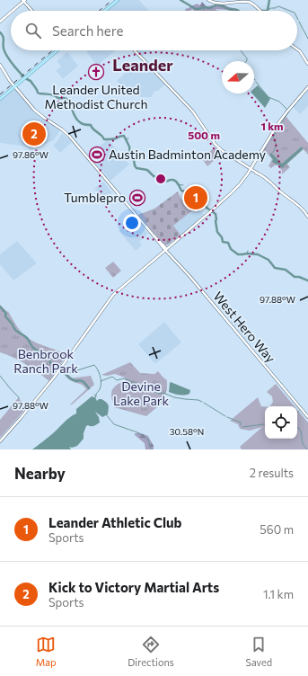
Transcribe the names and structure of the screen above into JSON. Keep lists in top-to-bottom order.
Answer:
{
  "streets": {
    "main road": ["West Hero Way"]
  },
  "districts": ["Leander"],
  "parks": ["Benbrook Ranch Park", "Devine Lake Park"],
  "places": {
    "church": ["Leander United Methodist Church"],
    "sports": ["Austin Badminton Academy", "Tumblepro"]
  },
  "north": "left",
  "page": {
    "search": "Search here",
    "pins": ["2", "1"],
    "heading": ["Nearby", "2 results"],
    "list": [
      {
        "mark": "1",
        "name": "Leander Athletic Club",
        "note": "Sports",
        "value": "560 m"
      },
      {
        "mark": "2",
        "name": "Kick to Victory Martial Arts",
        "note": "Sports",
        "value": "1.1 km"
      }
    ],
    "nav": ["Map", "Directions", "Saved"]
  },
  "coordinates": ["97.86°W", "97.88°W", "30.58°N"],
  "rings": ["1 km", "500 m"]
}
